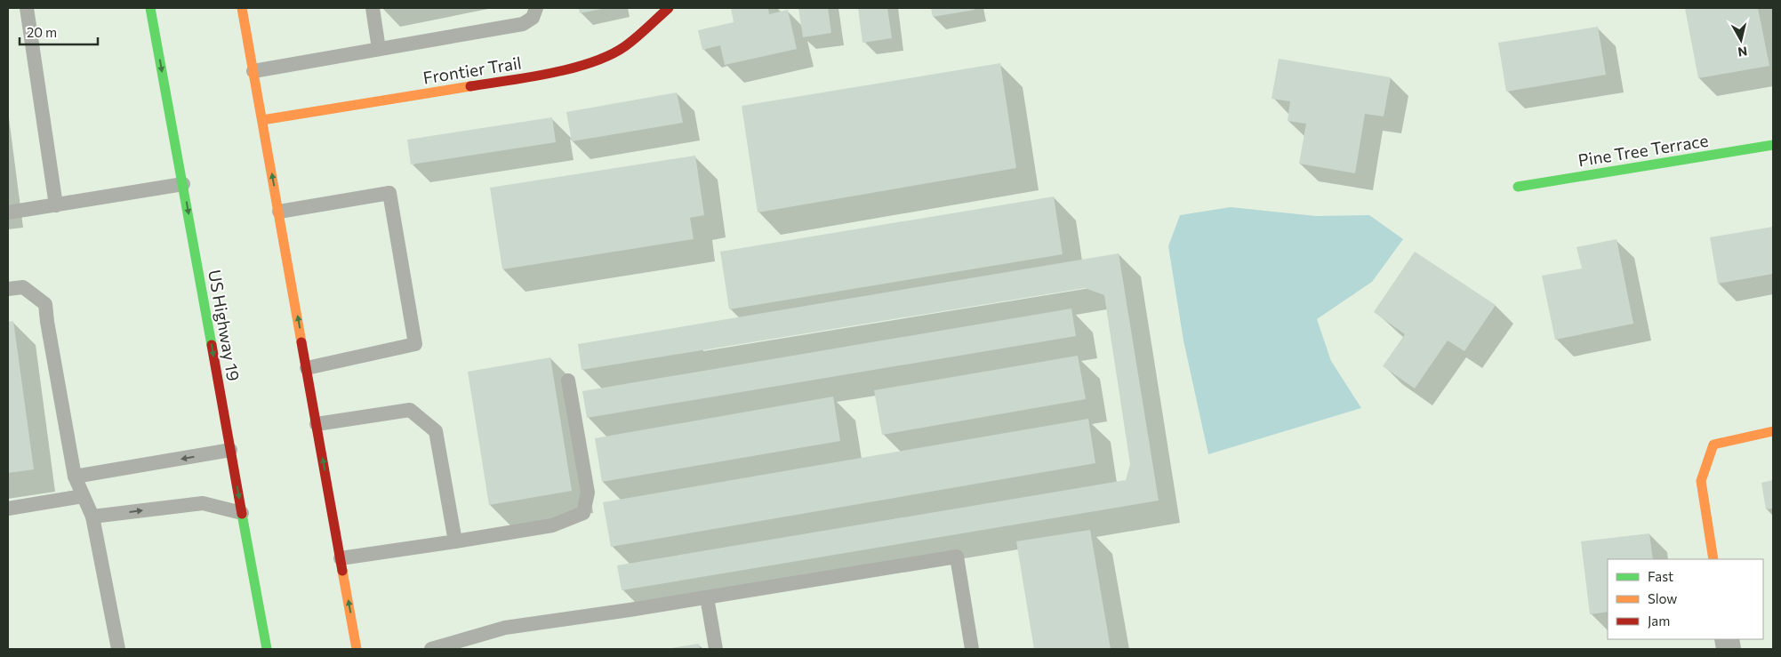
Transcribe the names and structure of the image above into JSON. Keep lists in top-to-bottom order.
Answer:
{
  "streets": {
    "main road": ["Frontier Trail", "Pine Tree Terrace", "US Highway 19"]
  },
  "legend": ["Fast", "Slow", "Jam"],
  "scale_bar": "20 m",
  "north": "bottom"
}
